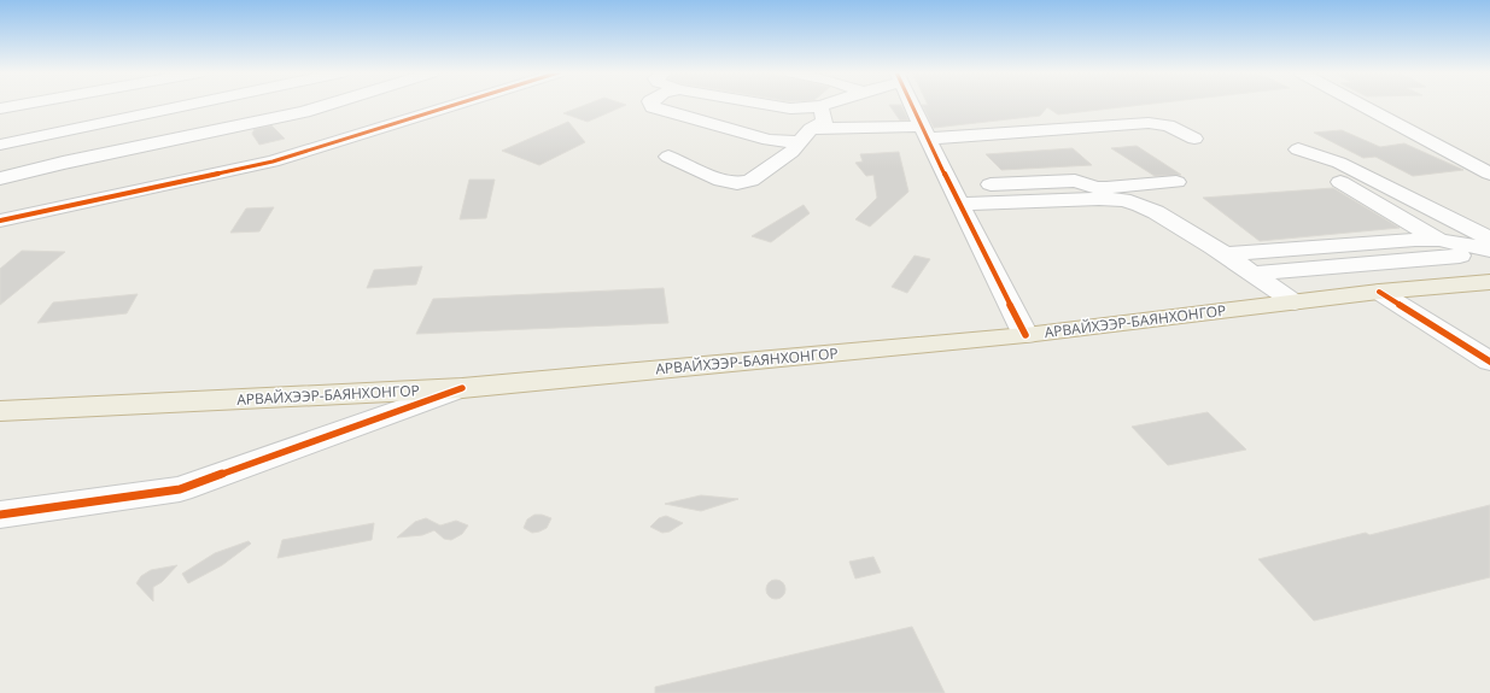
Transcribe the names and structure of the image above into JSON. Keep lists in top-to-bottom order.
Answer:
{
  "streets": {
    "highway": ["АРВАЙХЭЭР-БАЯНХОНГОР"]
  }
}
